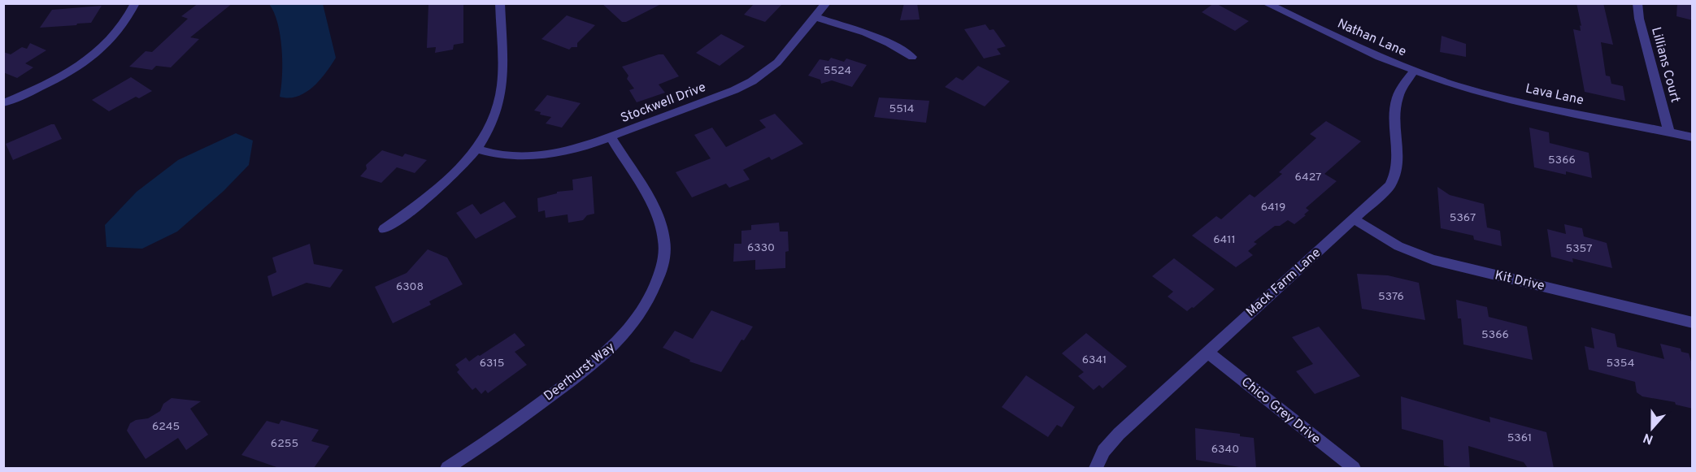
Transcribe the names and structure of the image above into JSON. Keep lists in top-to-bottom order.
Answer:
{
  "streets": {
    "street": [
      "Nathan Lane",
      "Lillians Court",
      "Lava Lane",
      "Stockwell Drive",
      "Kit Drive",
      "Mack Farm Lane",
      "Deerhurst Way",
      "Chico Grey Drive"
    ]
  },
  "crossings": [
    ["Nathan Lane", "Lava Lane"],
    ["Nathan Lane", "Mack Farm Lane"],
    ["Lillians Court", "Lava Lane"],
    ["Lava Lane", "Mack Farm Lane"],
    ["Stockwell Drive", "Deerhurst Way"],
    ["Kit Drive", "Mack Farm Lane"],
    ["Mack Farm Lane", "Chico Grey Drive"]
  ],
  "house_numbers": [
    "5524",
    "5514",
    "5366",
    "6427",
    "6419",
    "5367",
    "6411",
    "6330",
    "5357",
    "6308",
    "5376",
    "5366",
    "6341",
    "6315",
    "5354",
    "6245",
    "5361",
    "6255",
    "6340"
  ],
  "north": "bottom"
}
